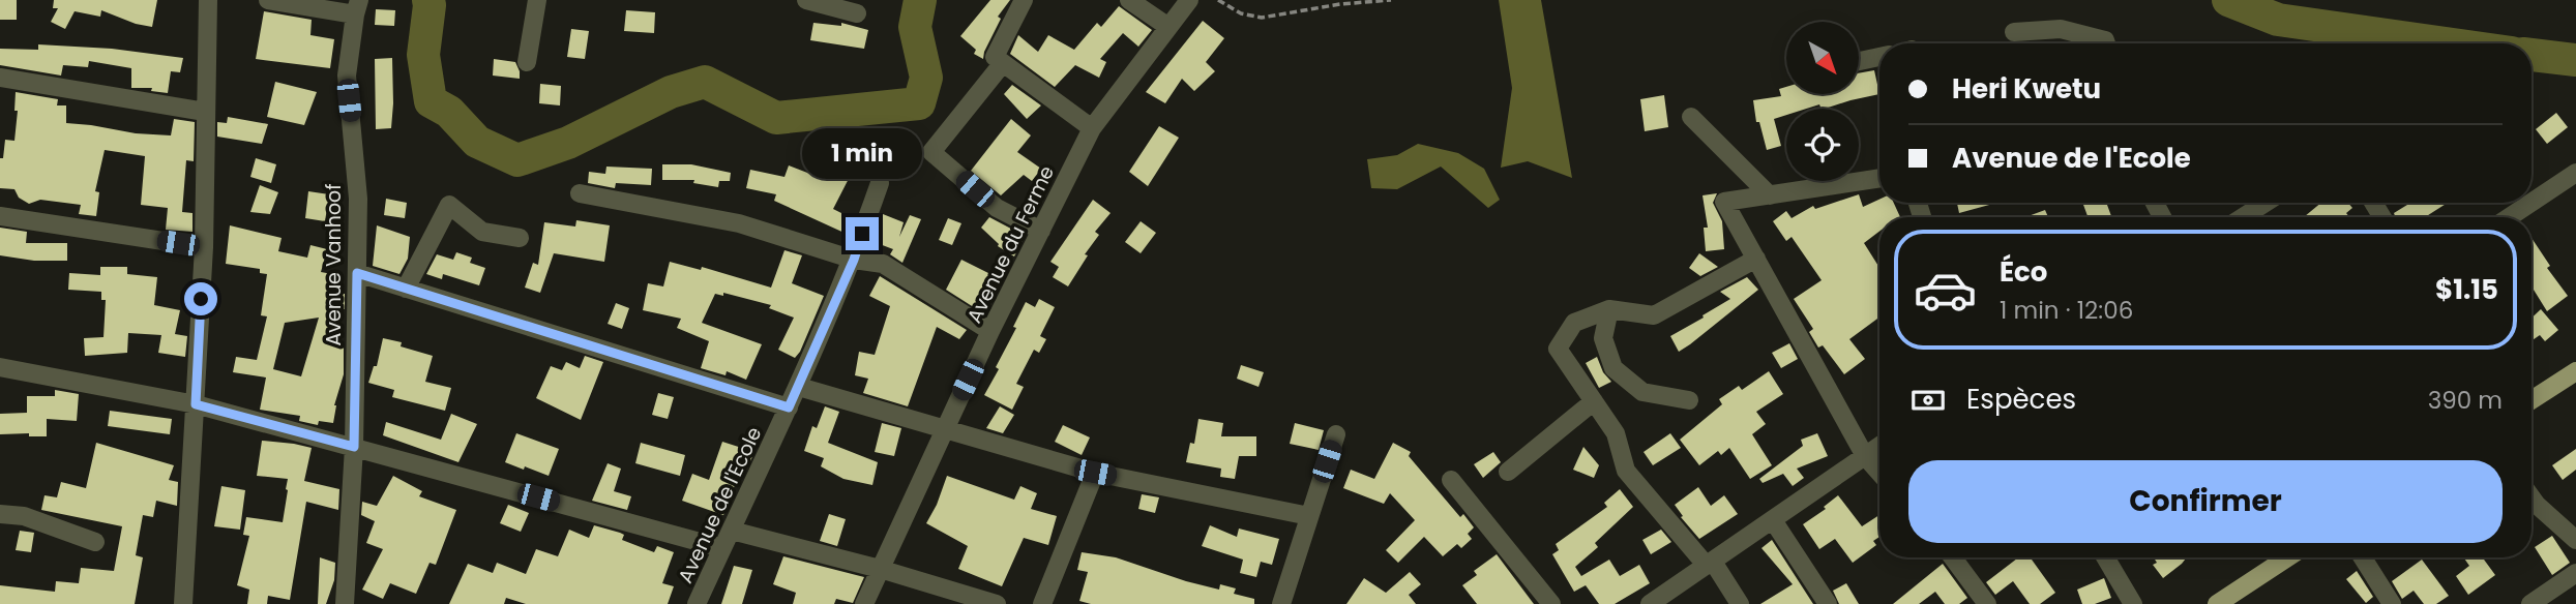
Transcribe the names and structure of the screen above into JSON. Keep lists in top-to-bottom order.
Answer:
{
  "streets": {
    "street": ["Avenue du Ferme", "Avenue Vanhoof", "Avenue de l'Ecole"]
  },
  "north": "bottom right",
  "page": {
    "banner": ["Heri Kwetu", "Avenue de l'Ecole"],
    "bubble": "1 min",
    "list": [
      {
        "name": "Éco",
        "note": "1 min · 12:06",
        "value": "$1.15"
      }
    ],
    "pay": ["Espèces", "390 m"],
    "buttons": "Confirmer"
  }
}
